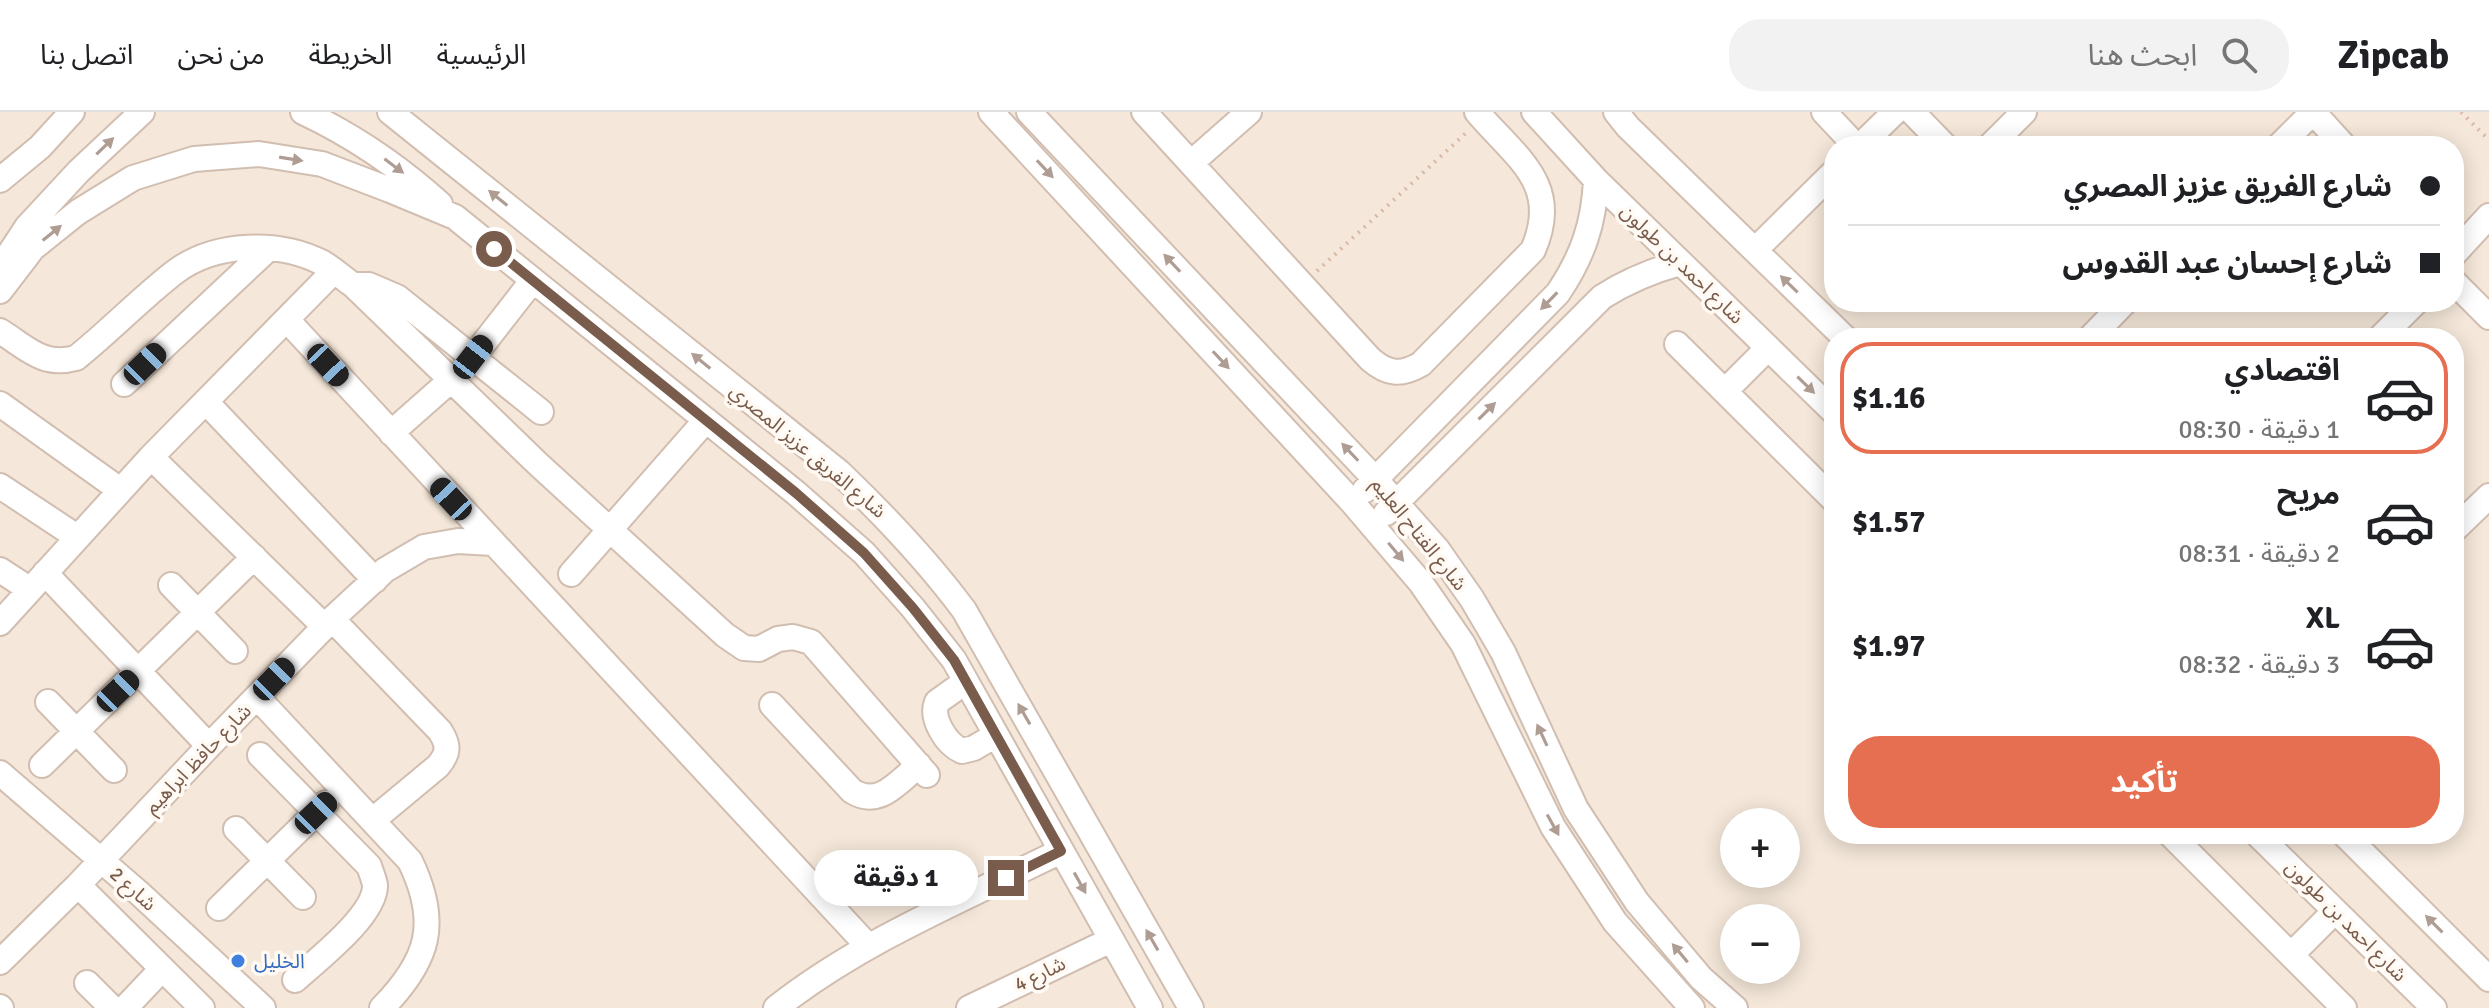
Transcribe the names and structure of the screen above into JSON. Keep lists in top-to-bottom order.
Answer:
{
  "streets": {
    "street": [
      "شارع احمد بن طولون",
      "شارع الفريق عزيز المصري",
      "شارع الفتاح العليم",
      "شارع حافظ ابراهيم",
      "شارع 2",
      "شارع 4"
    ]
  },
  "crossings": [
    ["شارع الفريق عزيز المصري", "شارع 4"],
    ["شارع حافظ ابراهيم", "شارع 2"]
  ],
  "places": ["الخليل"],
  "page": {
    "header": "Zipcab",
    "search": "ابحث هنا",
    "nav": [
      "الرئيسية",
      "الخريطة",
      "من نحن",
      "اتصل بنا"
    ],
    "banner": ["شارع الفريق عزيز المصري", "شارع إحسان عبد القدوس"],
    "list": [
      {
        "name": "اقتصادي",
        "note": "1 دقيقة · 08:30",
        "value": "$1.16"
      },
      {
        "name": "مريح",
        "note": "2 دقيقة · 08:31",
        "value": "$1.57"
      },
      {
        "name": "XL",
        "note": "3 دقيقة · 08:32",
        "value": "$1.97"
      }
    ],
    "buttons": "تأكيد",
    "map_buttons": ["+", "−"],
    "bubble": "1 دقيقة"
  }
}
